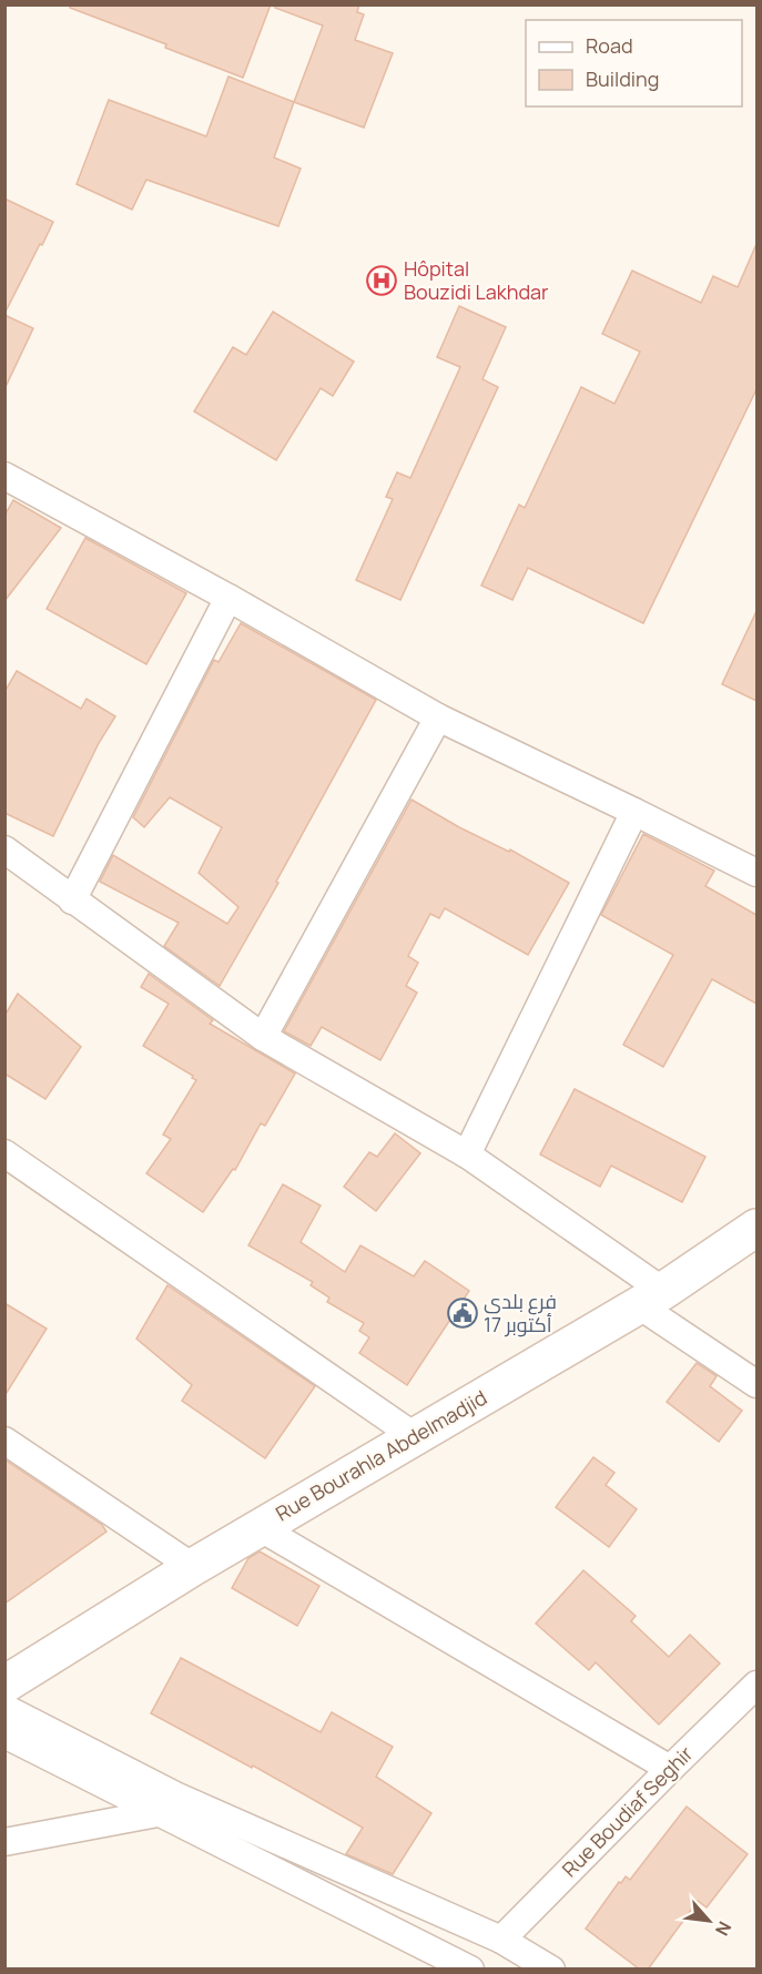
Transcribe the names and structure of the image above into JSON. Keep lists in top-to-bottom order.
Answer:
{
  "streets": {
    "street": ["Rue Bourahla Abdelmadjid", "Rue Boudiaf Seghir"]
  },
  "places": {
    "hospital": ["Hôpital Bouzidi Lakhdar"],
    "public building": ["فرع بلدي 17 أكتوبر"]
  },
  "legend": ["Road", "Building"],
  "north": "bottom right"
}
